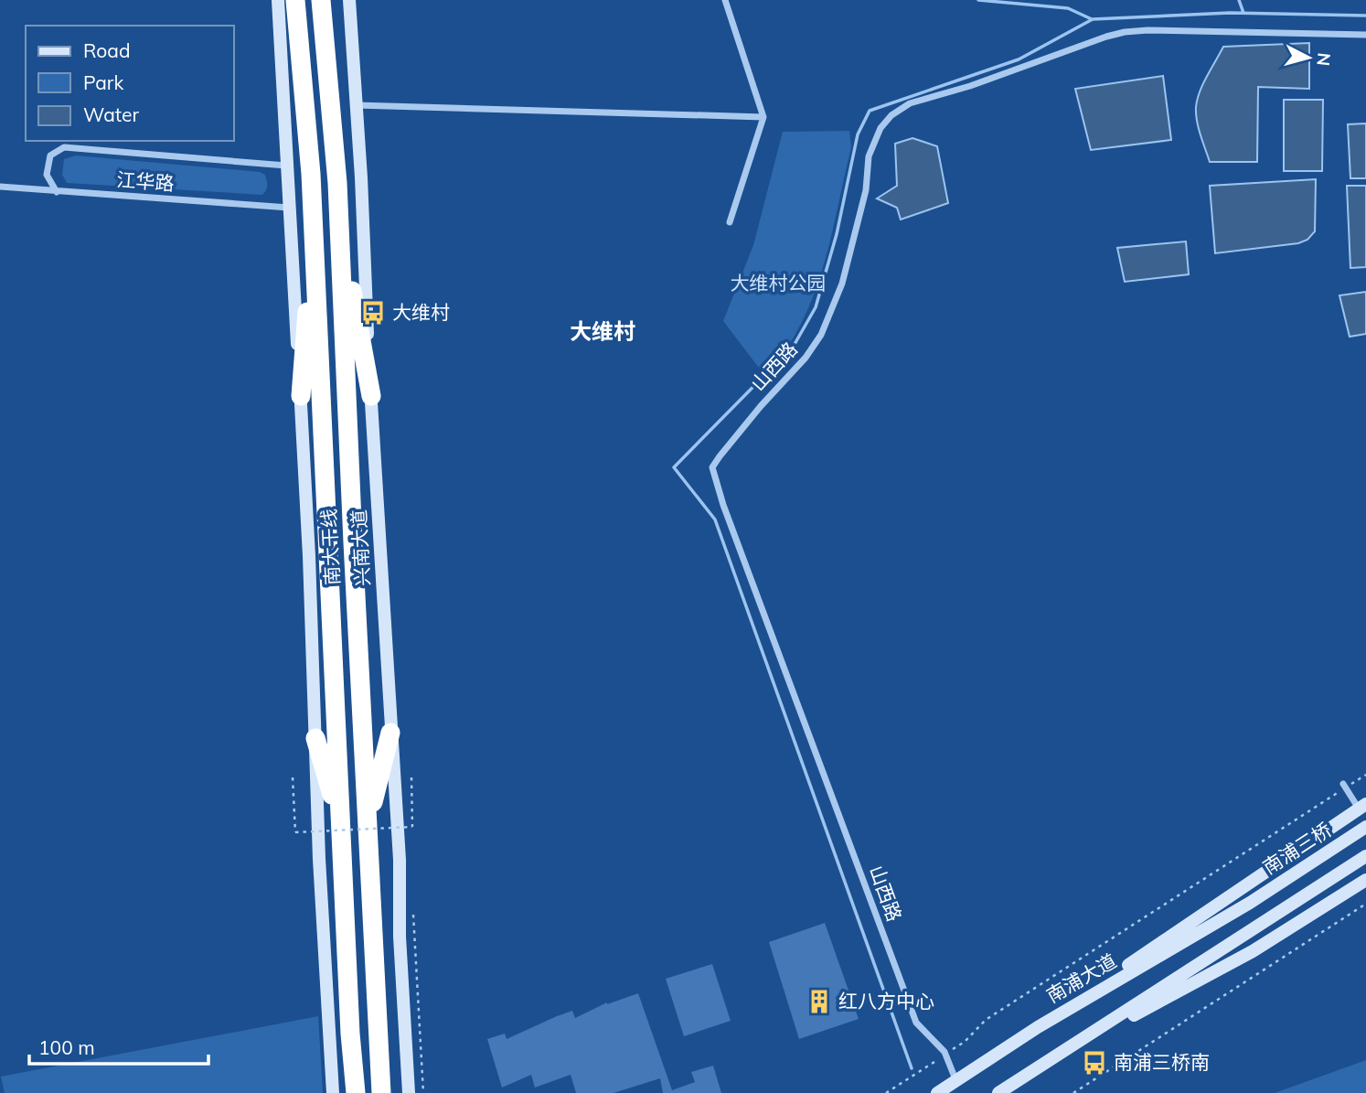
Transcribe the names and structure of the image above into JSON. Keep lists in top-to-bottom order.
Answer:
{
  "streets": {
    "highway": ["南大干线"],
    "main road": ["兴南大道", "南浦三桥", "南浦大道"],
    "street": ["江华路", "山西路"]
  },
  "crossings": [
    ["山西路", "南浦大道"],
    ["南浦三桥", "南浦大道"]
  ],
  "districts": ["大维村"],
  "parks": ["大维村公园"],
  "places": {
    "bus stop": ["大维村", "南浦三桥南"],
    "building": ["红八方中心"]
  },
  "legend": ["Road", "Park", "Water"],
  "scale_bar": "100 m",
  "north": "right"
}
